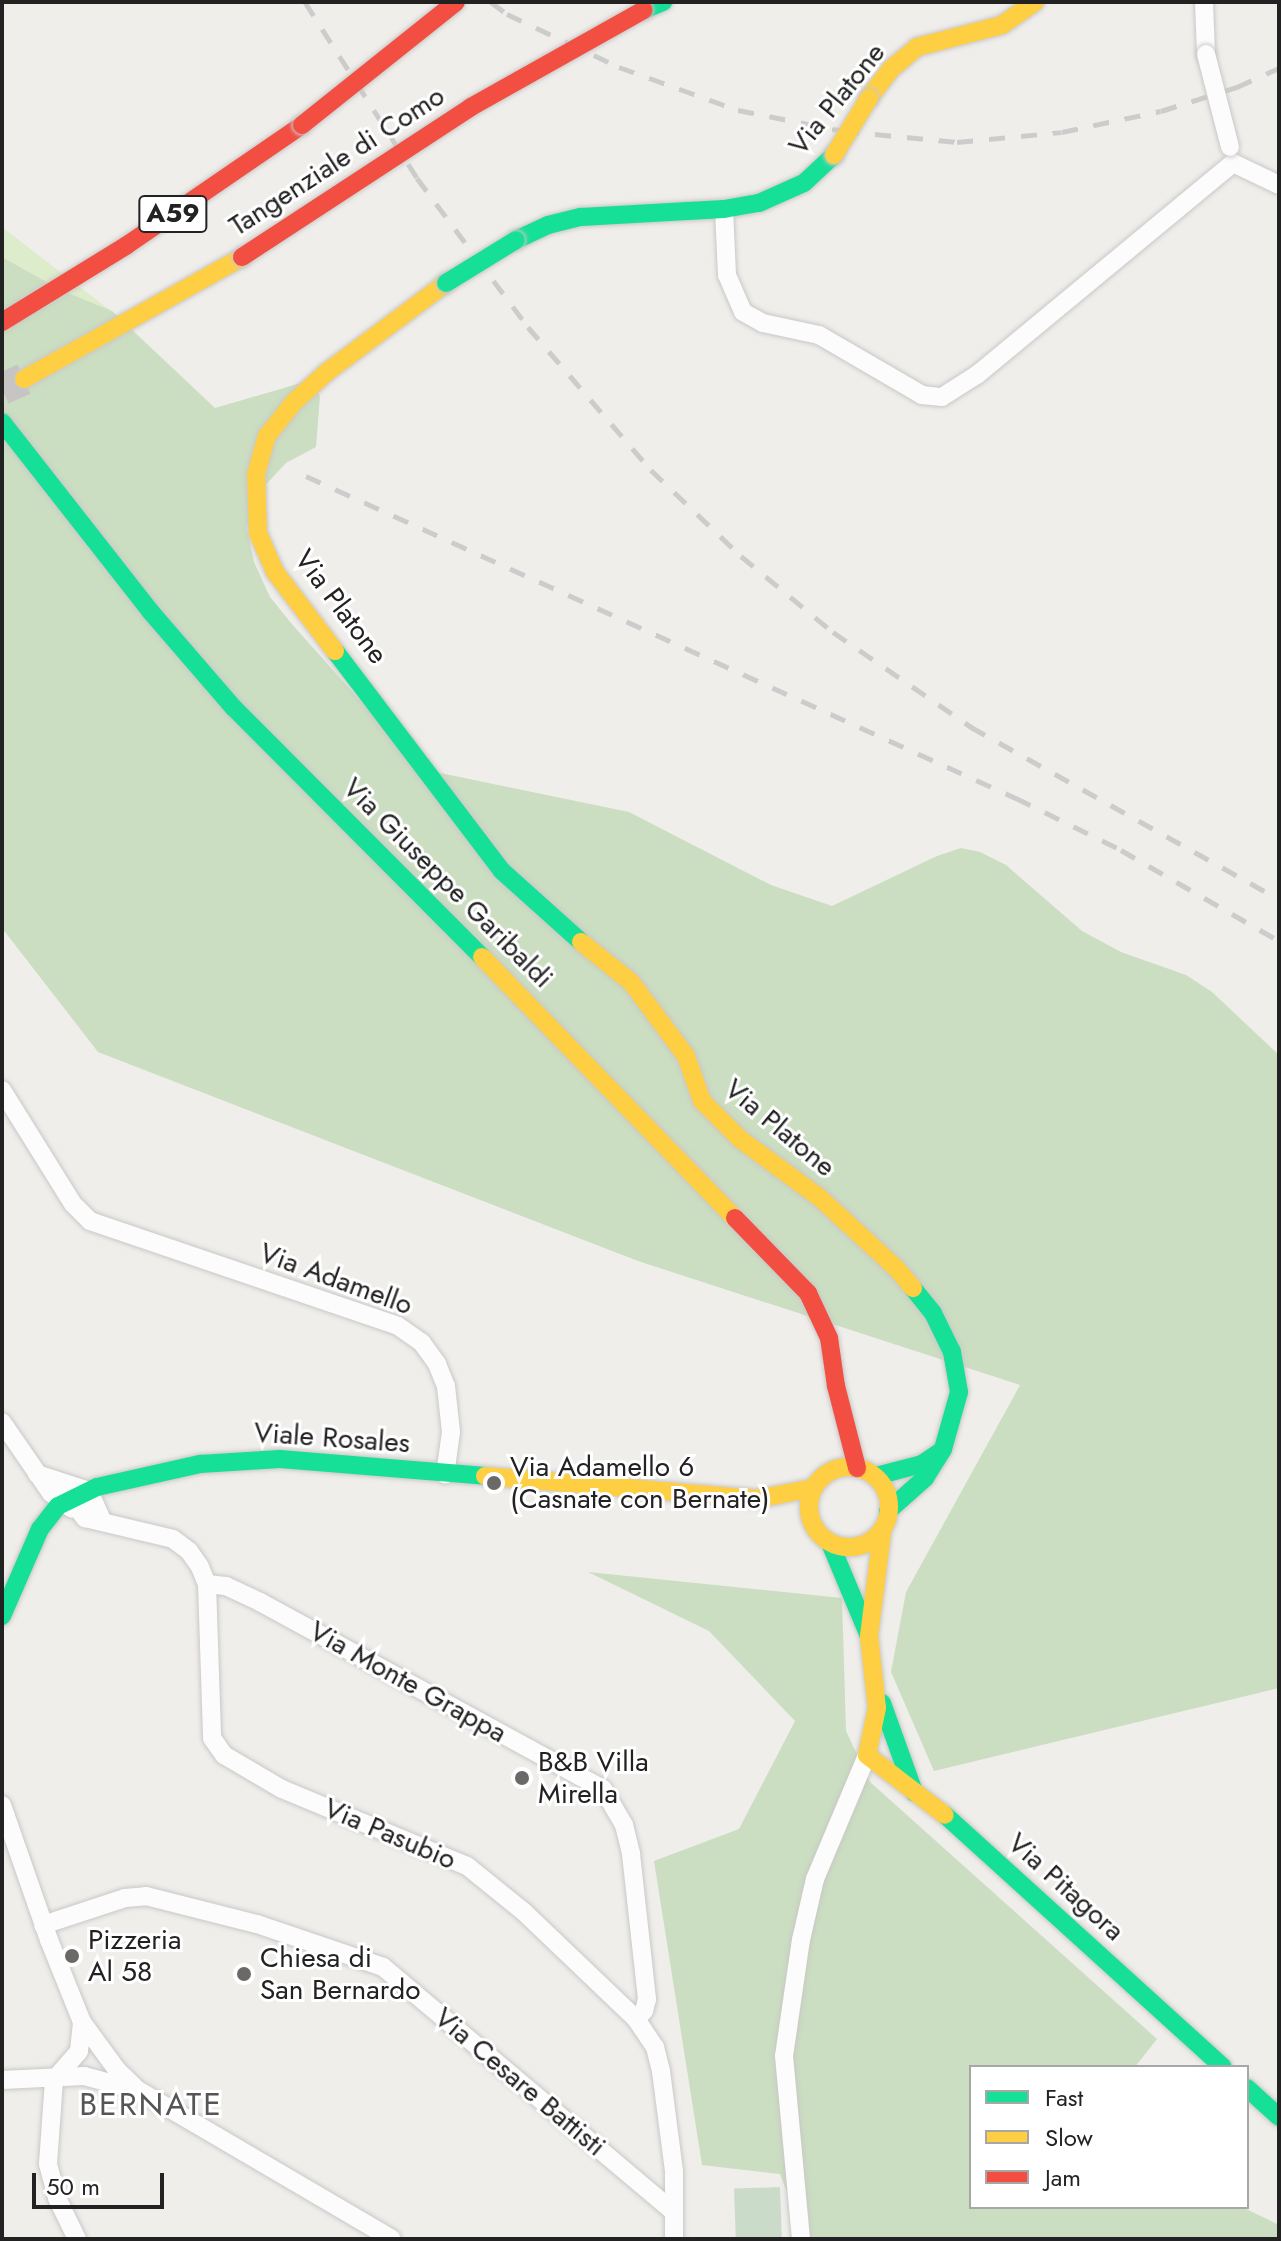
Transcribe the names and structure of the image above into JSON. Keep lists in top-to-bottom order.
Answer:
{
  "streets": {
    "main road": [
      "Via Platone",
      "Tangenziale di Como",
      "A59",
      "Via Giuseppe Garibaldi",
      "Viale Rosales",
      "Via Pitagora"
    ],
    "street": [
      "Via Adamello",
      "Via Monte Grappa",
      "Via Pasubio",
      "Via Cesare Battisti"
    ]
  },
  "crossings": [
    ["Via Platone", "Via Giuseppe Garibaldi"],
    ["Via Adamello", "Viale Rosales"],
    ["Viale Rosales", "Via Pasubio"],
    ["Via Monte Grappa", "Via Pasubio"],
    ["Via Pasubio", "Via Cesare Battisti"]
  ],
  "districts": ["BERNATE"],
  "places": [
    "Via Adamello 6 (Casnate con Bernate)",
    "B&B Villa Mirella",
    "Pizzeria Al 58",
    "Chiesa di San Bernardo"
  ],
  "legend": ["Fast", "Slow", "Jam"],
  "scale_bar": "50 m"
}
